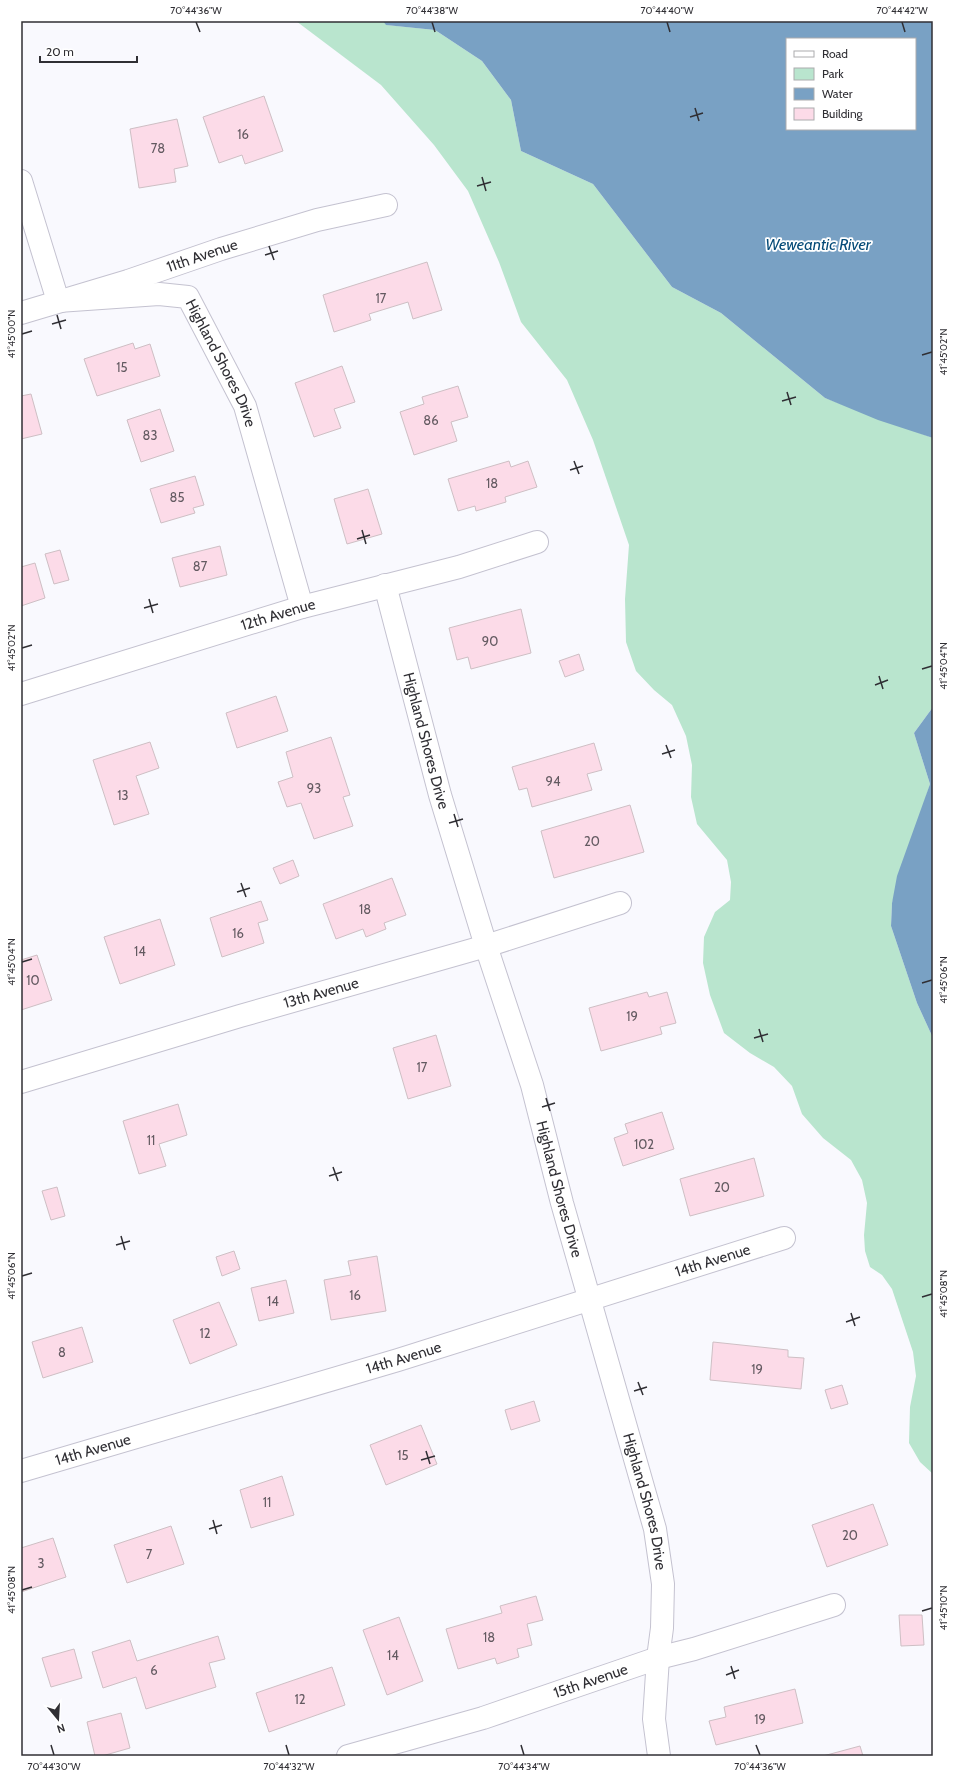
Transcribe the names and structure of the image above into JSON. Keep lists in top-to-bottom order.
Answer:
{
  "streets": {
    "street": [
      "11th Avenue",
      "Highland Shores Drive",
      "12th Avenue",
      "13th Avenue",
      "14th Avenue",
      "15th Avenue"
    ]
  },
  "crossings": [
    ["11th Avenue", "Highland Shores Drive"],
    ["Highland Shores Drive", "12th Avenue"],
    ["Highland Shores Drive", "13th Avenue"],
    ["Highland Shores Drive", "14th Avenue"],
    ["Highland Shores Drive", "15th Avenue"]
  ],
  "water": ["Weweantic River"],
  "house_numbers": [
    "16",
    "78",
    "17",
    "15",
    "86",
    "83",
    "18",
    "85",
    "87",
    "90",
    "94",
    "93",
    "13",
    "20",
    "18",
    "16",
    "14",
    "10",
    "19",
    "17",
    "11",
    "102",
    "20",
    "16",
    "14",
    "12",
    "8",
    "19",
    "15",
    "11",
    "20",
    "7",
    "3",
    "18",
    "14",
    "6",
    "12",
    "19"
  ],
  "legend": [
    "Road",
    "Park",
    "Water",
    "Building"
  ],
  "scale_bar": "20 m",
  "north": "bottom",
  "coordinates": [
    "70°44'36\"W",
    "70°44'38\"W",
    "70°44'40\"W",
    "70°44'42\"W",
    "41°45'00\"N",
    "41°45'02\"N",
    "41°45'04\"N",
    "41°45'06\"N",
    "41°45'08\"N",
    "41°45'10\"N",
    "70°44'30\"W",
    "70°44'32\"W",
    "70°44'34\"W"
  ]
}
